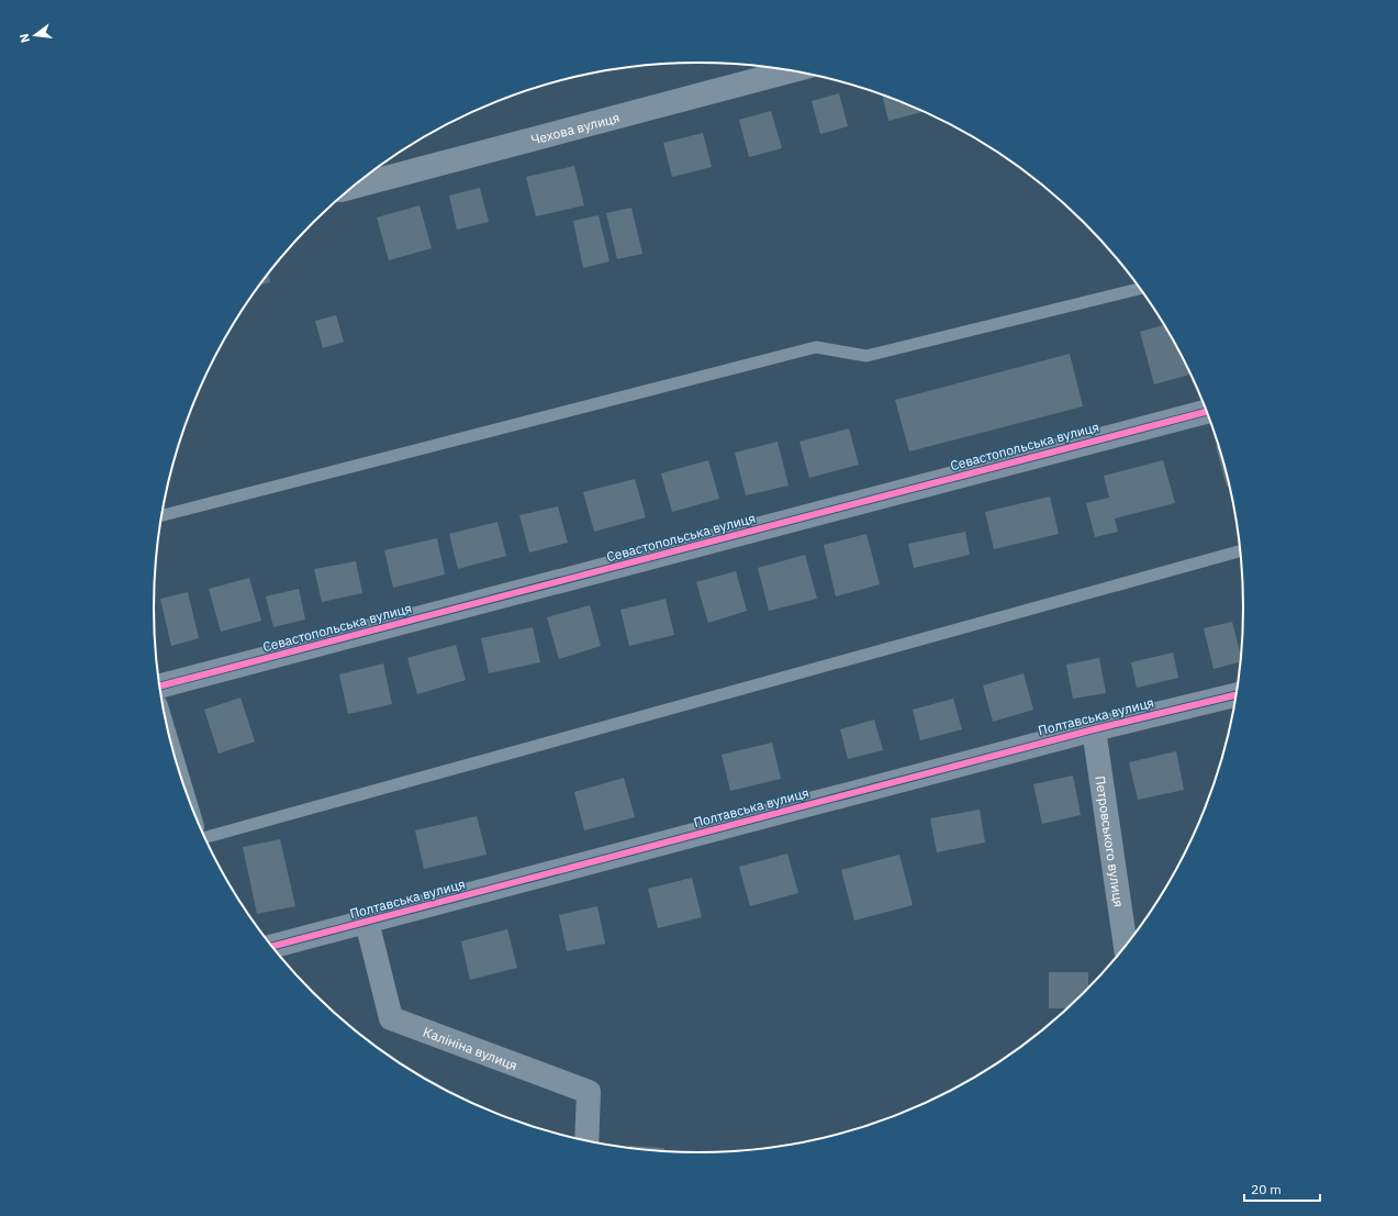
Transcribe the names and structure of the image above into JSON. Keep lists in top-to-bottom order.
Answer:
{
  "streets": {
    "street": [
      "Чехова вулиця",
      "Севастопольська вулиця",
      "Полтавська вулиця",
      "Петровського вулиця",
      "Калініна вулиця"
    ]
  },
  "crossings": [
    ["Полтавська вулиця", "Петровського вулиця"],
    ["Полтавська вулиця", "Калініна вулиця"]
  ],
  "scale_bar": "20 m",
  "north": "left"
}
